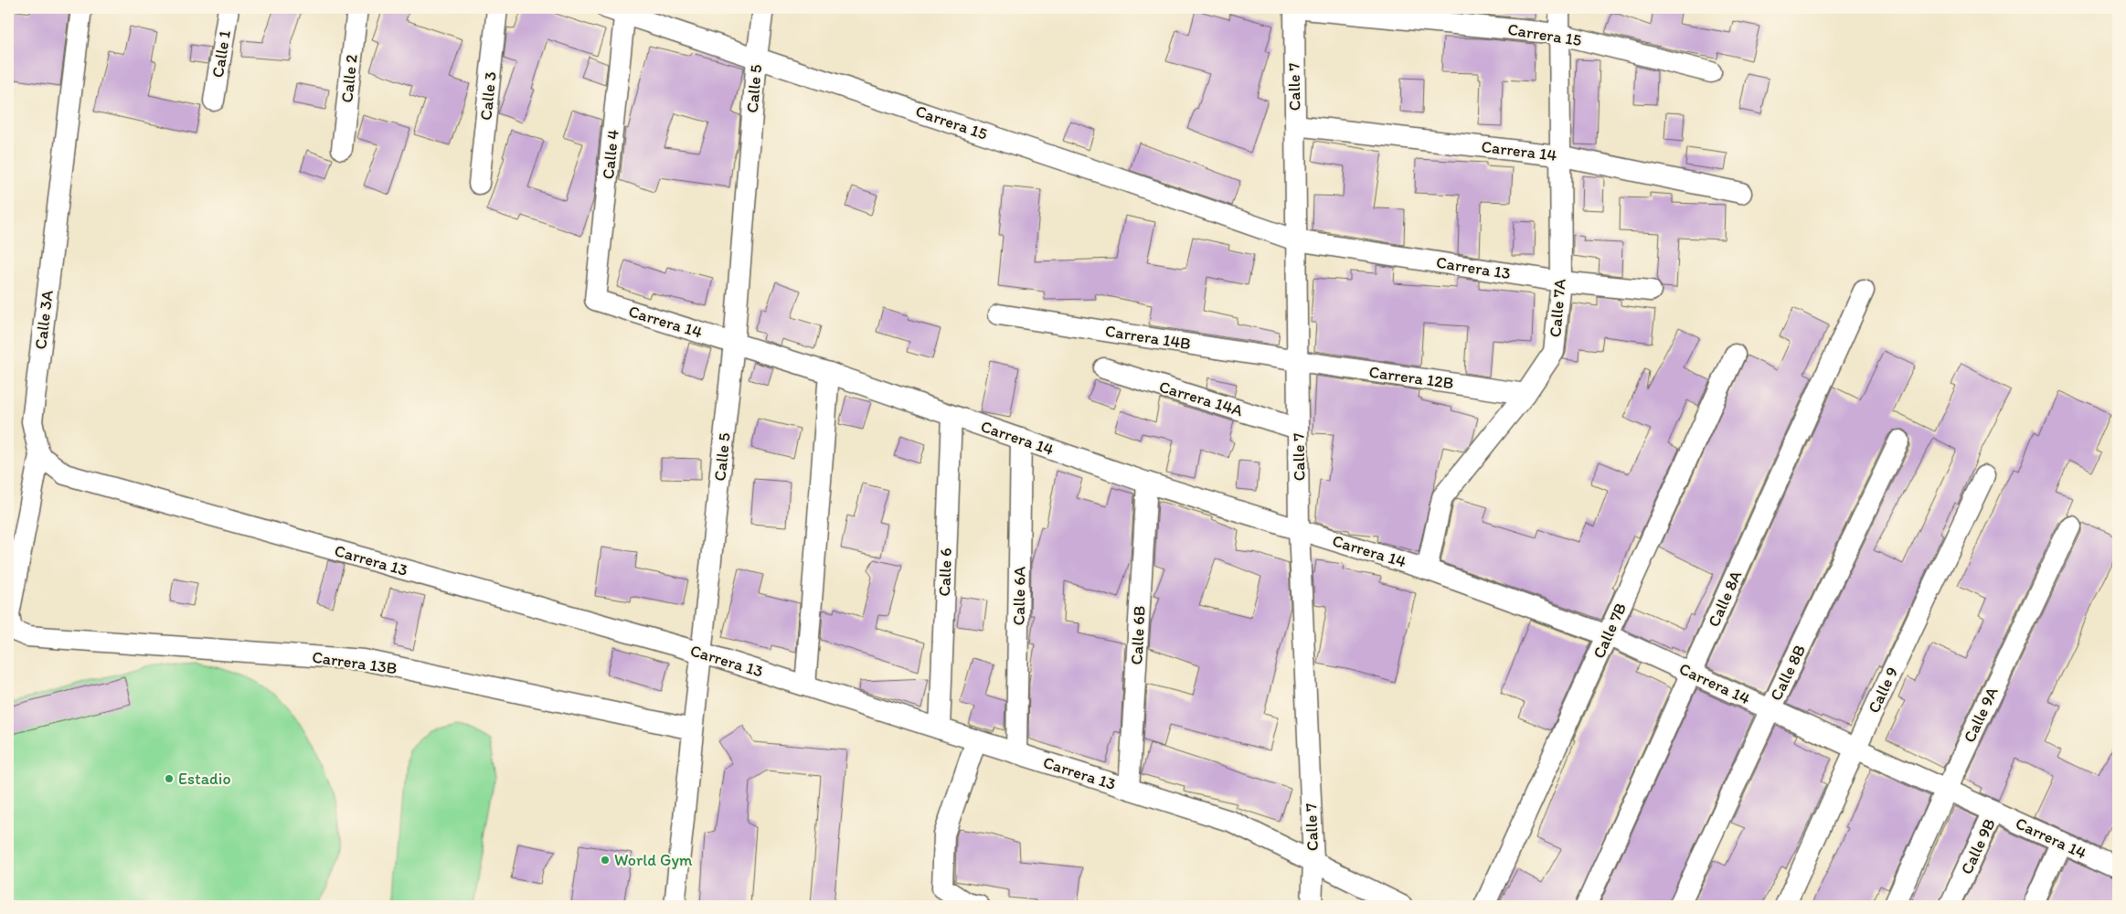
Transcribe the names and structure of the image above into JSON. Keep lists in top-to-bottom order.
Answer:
{
  "streets": {
    "street": [
      "Carrera 15",
      "Calle 1",
      "Calle 2",
      "Calle 7",
      "Calle 5",
      "Calle 3",
      "Carrera 14",
      "Calle 4",
      "Carrera 13",
      "Calle 7A",
      "Calle 3A",
      "Carrera 14B",
      "Carrera 12B",
      "Carrera 14A",
      "Calle 6",
      "Calle 6A",
      "Calle 8A",
      "Calle 7B",
      "Calle 6B",
      "Carrera 13B",
      "Calle 8B",
      "Calle 9",
      "Calle 9A",
      "Calle 9B"
    ]
  },
  "crossings": [
    ["Carrera 15", "Calle 7"],
    ["Carrera 15", "Calle 5"],
    ["Carrera 15", "Calle 4"],
    ["Carrera 15", "Carrera 13"],
    ["Carrera 15", "Calle 7A"],
    ["Calle 7", "Carrera 14"],
    ["Calle 7", "Carrera 13"],
    ["Calle 7", "Carrera 14B"],
    ["Calle 7", "Carrera 12B"],
    ["Calle 7", "Carrera 14A"],
    ["Calle 5", "Carrera 14"],
    ["Calle 5", "Carrera 13"],
    ["Calle 5", "Carrera 13B"],
    ["Carrera 14", "Calle 4"],
    ["Carrera 14", "Calle 7A"],
    ["Carrera 14", "Calle 6"],
    ["Carrera 14", "Calle 6A"],
    ["Carrera 14", "Calle 8A"],
    ["Carrera 14", "Calle 7B"],
    ["Carrera 14", "Calle 6B"],
    ["Carrera 14", "Calle 8B"],
    ["Carrera 14", "Calle 9"],
    ["Carrera 14", "Calle 9A"],
    ["Carrera 14", "Calle 9B"],
    ["Carrera 13", "Calle 7A"],
    ["Carrera 13", "Calle 3A"],
    ["Carrera 13", "Calle 6"],
    ["Carrera 13", "Calle 6A"],
    ["Carrera 13", "Calle 6B"],
    ["Calle 7A", "Carrera 12B"],
    ["Calle 3A", "Carrera 13B"],
    ["Carrera 14B", "Carrera 12B"]
  ],
  "places": ["Estadio", "World Gym"]
}
